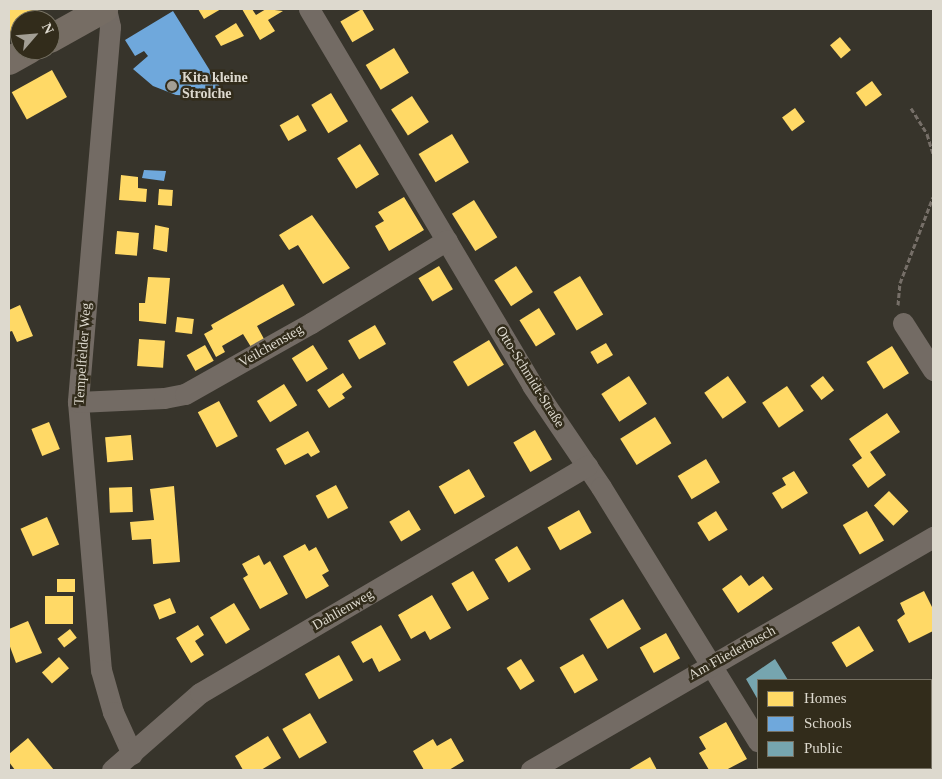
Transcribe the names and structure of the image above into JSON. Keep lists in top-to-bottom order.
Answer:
{
  "streets": {
    "street": [
      "Veilchensteg",
      "Tempelfelder Weg",
      "Otto-Schmidt-Straße",
      "Dahlienweg",
      "Am Fliederbusch"
    ]
  },
  "crossings": [
    ["Veilchensteg", "Tempelfelder Weg"],
    ["Veilchensteg", "Otto-Schmidt-Straße"],
    ["Tempelfelder Weg", "Dahlienweg"],
    ["Otto-Schmidt-Straße", "Dahlienweg"],
    ["Otto-Schmidt-Straße", "Am Fliederbusch"]
  ],
  "places": ["Kita kleine Strolche"],
  "legend": ["Homes", "Schools", "Public"],
  "north": "top right"
}
